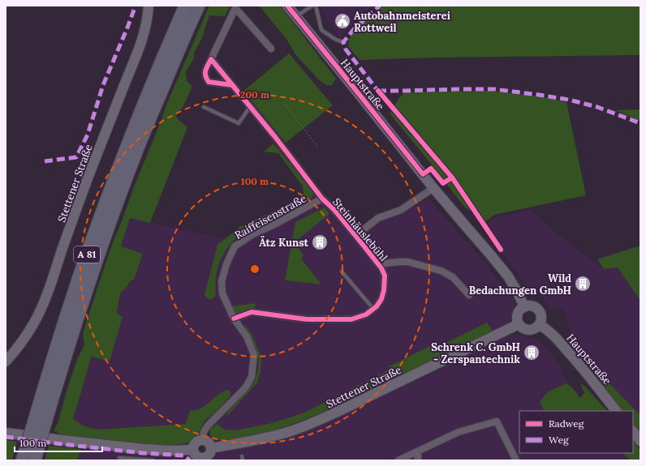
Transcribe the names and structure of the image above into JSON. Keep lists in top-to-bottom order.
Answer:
{
  "streets": {
    "highway": ["A 81"],
    "street": [
      "Hauptstraße",
      "Stettener Straße",
      "Raiffeisenstraße",
      "Steinhäuslebühl"
    ]
  },
  "crossings": [
    ["Hauptstraße", "Stettener Straße"],
    ["Hauptstraße", "Steinhäuslebühl"],
    ["Stettener Straße", "Raiffeisenstraße"],
    ["Raiffeisenstraße", "Steinhäuslebühl"]
  ],
  "places": {
    "public building": ["Autobahnmeisterei Rottweil"],
    "building": ["Ätz Kunst", "Wild Bedachungen GmbH", "Schrenk C. GmbH - Zerspantechnik"]
  },
  "legend": ["Radweg", "Weg"],
  "scale_bar": "100 m",
  "rings": ["200 m", "100 m"]
}
